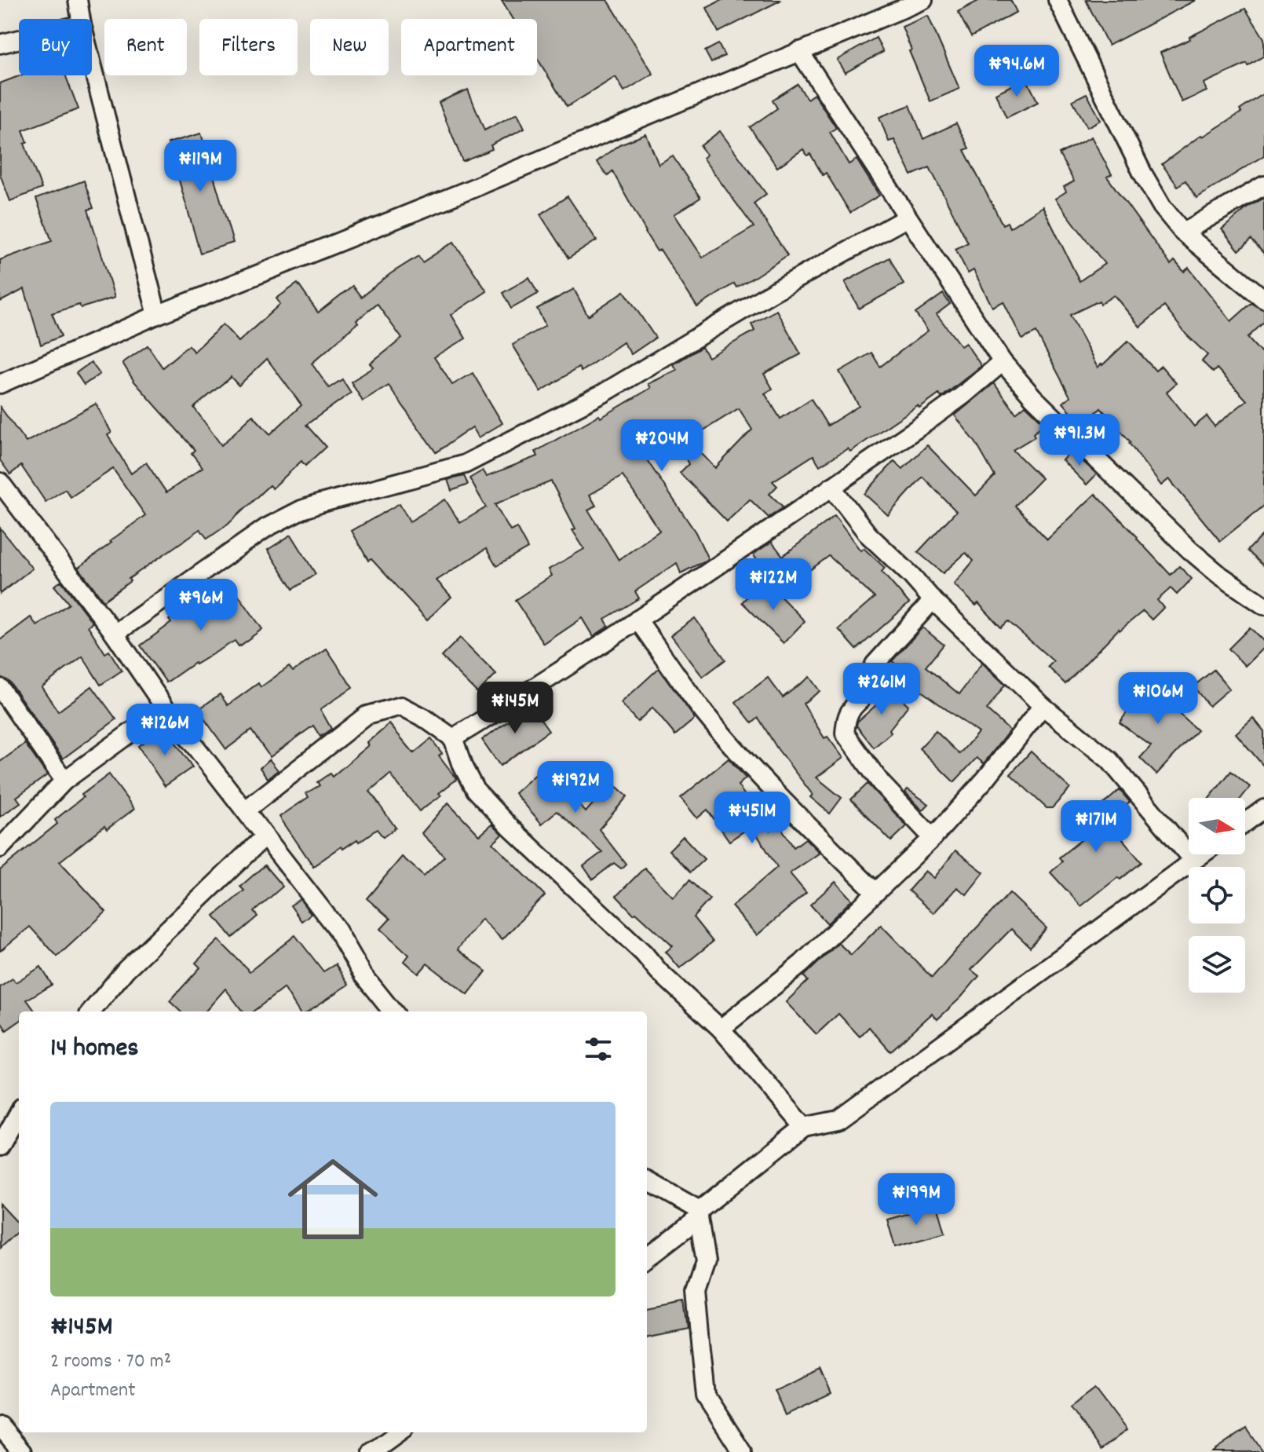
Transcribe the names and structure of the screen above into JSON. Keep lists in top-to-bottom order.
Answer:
{
  "north": "right",
  "page": {
    "chip": [
      "Buy",
      "Rent",
      "Filters",
      "New",
      "Apartment"
    ],
    "price": [
      "₦94.6M",
      "₦119M",
      "₦91.3M",
      "₦204M",
      "₦122M",
      "₦96M",
      "₦261M",
      "₦106M",
      "₦145M",
      "₦126M",
      "₦192M",
      "₦451M",
      "₦171M",
      "₦199M"
    ],
    "heading": "14 homes",
    "list": [
      {
        "name": "₦145M",
        "note": "2 rooms · 70 m² · Apartment"
      }
    ]
  }
}
